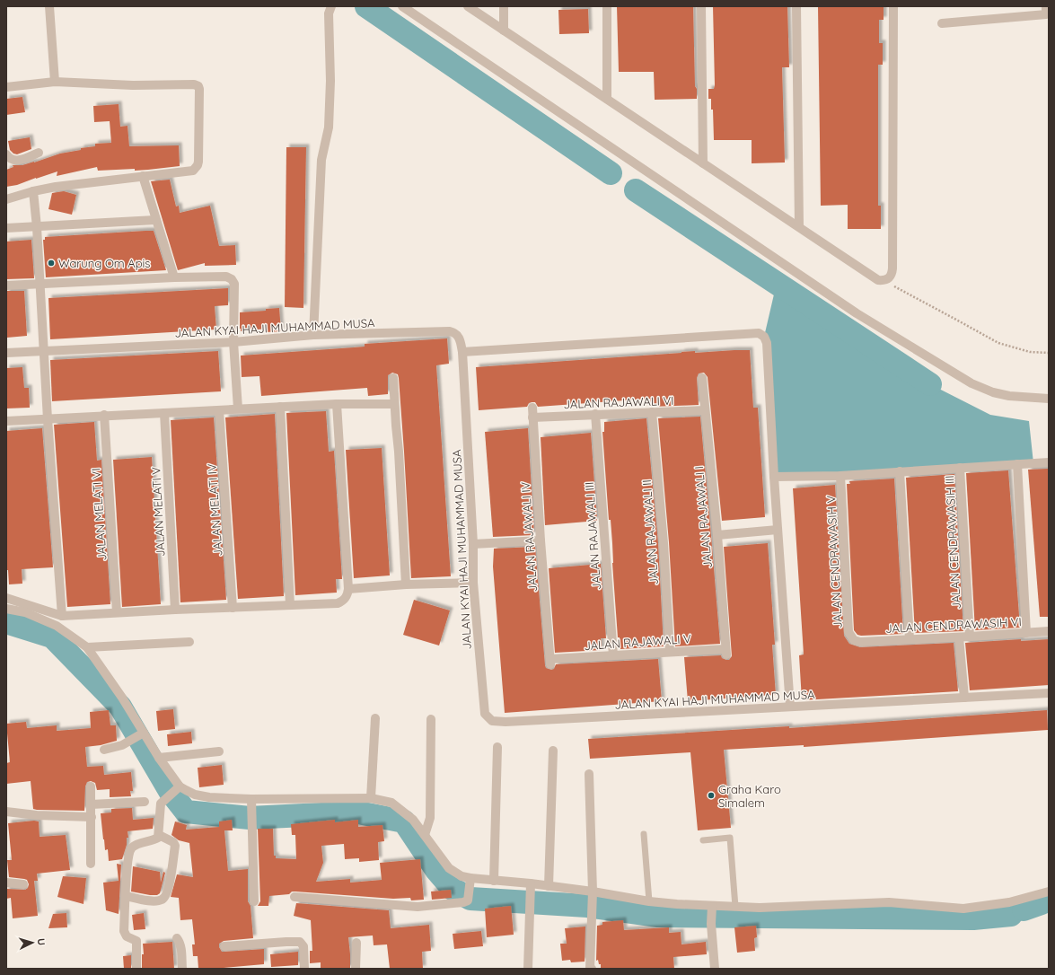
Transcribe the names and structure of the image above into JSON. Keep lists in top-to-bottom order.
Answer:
{
  "streets": {
    "street": [
      "JALAN KYAI HAJI MUHAMMAD MUSA",
      "JALAN RAJAWALI VI",
      "JALAN MELATI IV",
      "JALAN MELATI V",
      "JALAN MELATI VI",
      "JALAN RAJAWALI I",
      "JALAN RAJAWALI II",
      "JALAN RAJAWALI III",
      "JALAN RAJAWALI IV",
      "JALAN CENDRAWASIH III",
      "JALAN CENDRAWASIH V",
      "JALAN CENDRAWASIH VI",
      "JALAN RAJAWALI V"
    ]
  },
  "crossings": [
    ["JALAN RAJAWALI VI", "JALAN RAJAWALI I"],
    ["JALAN RAJAWALI VI", "JALAN RAJAWALI II"],
    ["JALAN RAJAWALI VI", "JALAN RAJAWALI III"],
    ["JALAN RAJAWALI VI", "JALAN RAJAWALI IV"],
    ["JALAN RAJAWALI I", "JALAN RAJAWALI V"],
    ["JALAN RAJAWALI II", "JALAN RAJAWALI V"],
    ["JALAN RAJAWALI III", "JALAN RAJAWALI V"],
    ["JALAN RAJAWALI IV", "JALAN RAJAWALI V"],
    ["JALAN CENDRAWASIH III", "JALAN CENDRAWASIH VI"],
    ["JALAN CENDRAWASIH V", "JALAN CENDRAWASIH VI"]
  ],
  "places": ["Warung Om Apis", "Graha Karo Simalem"],
  "north": "right"
}
